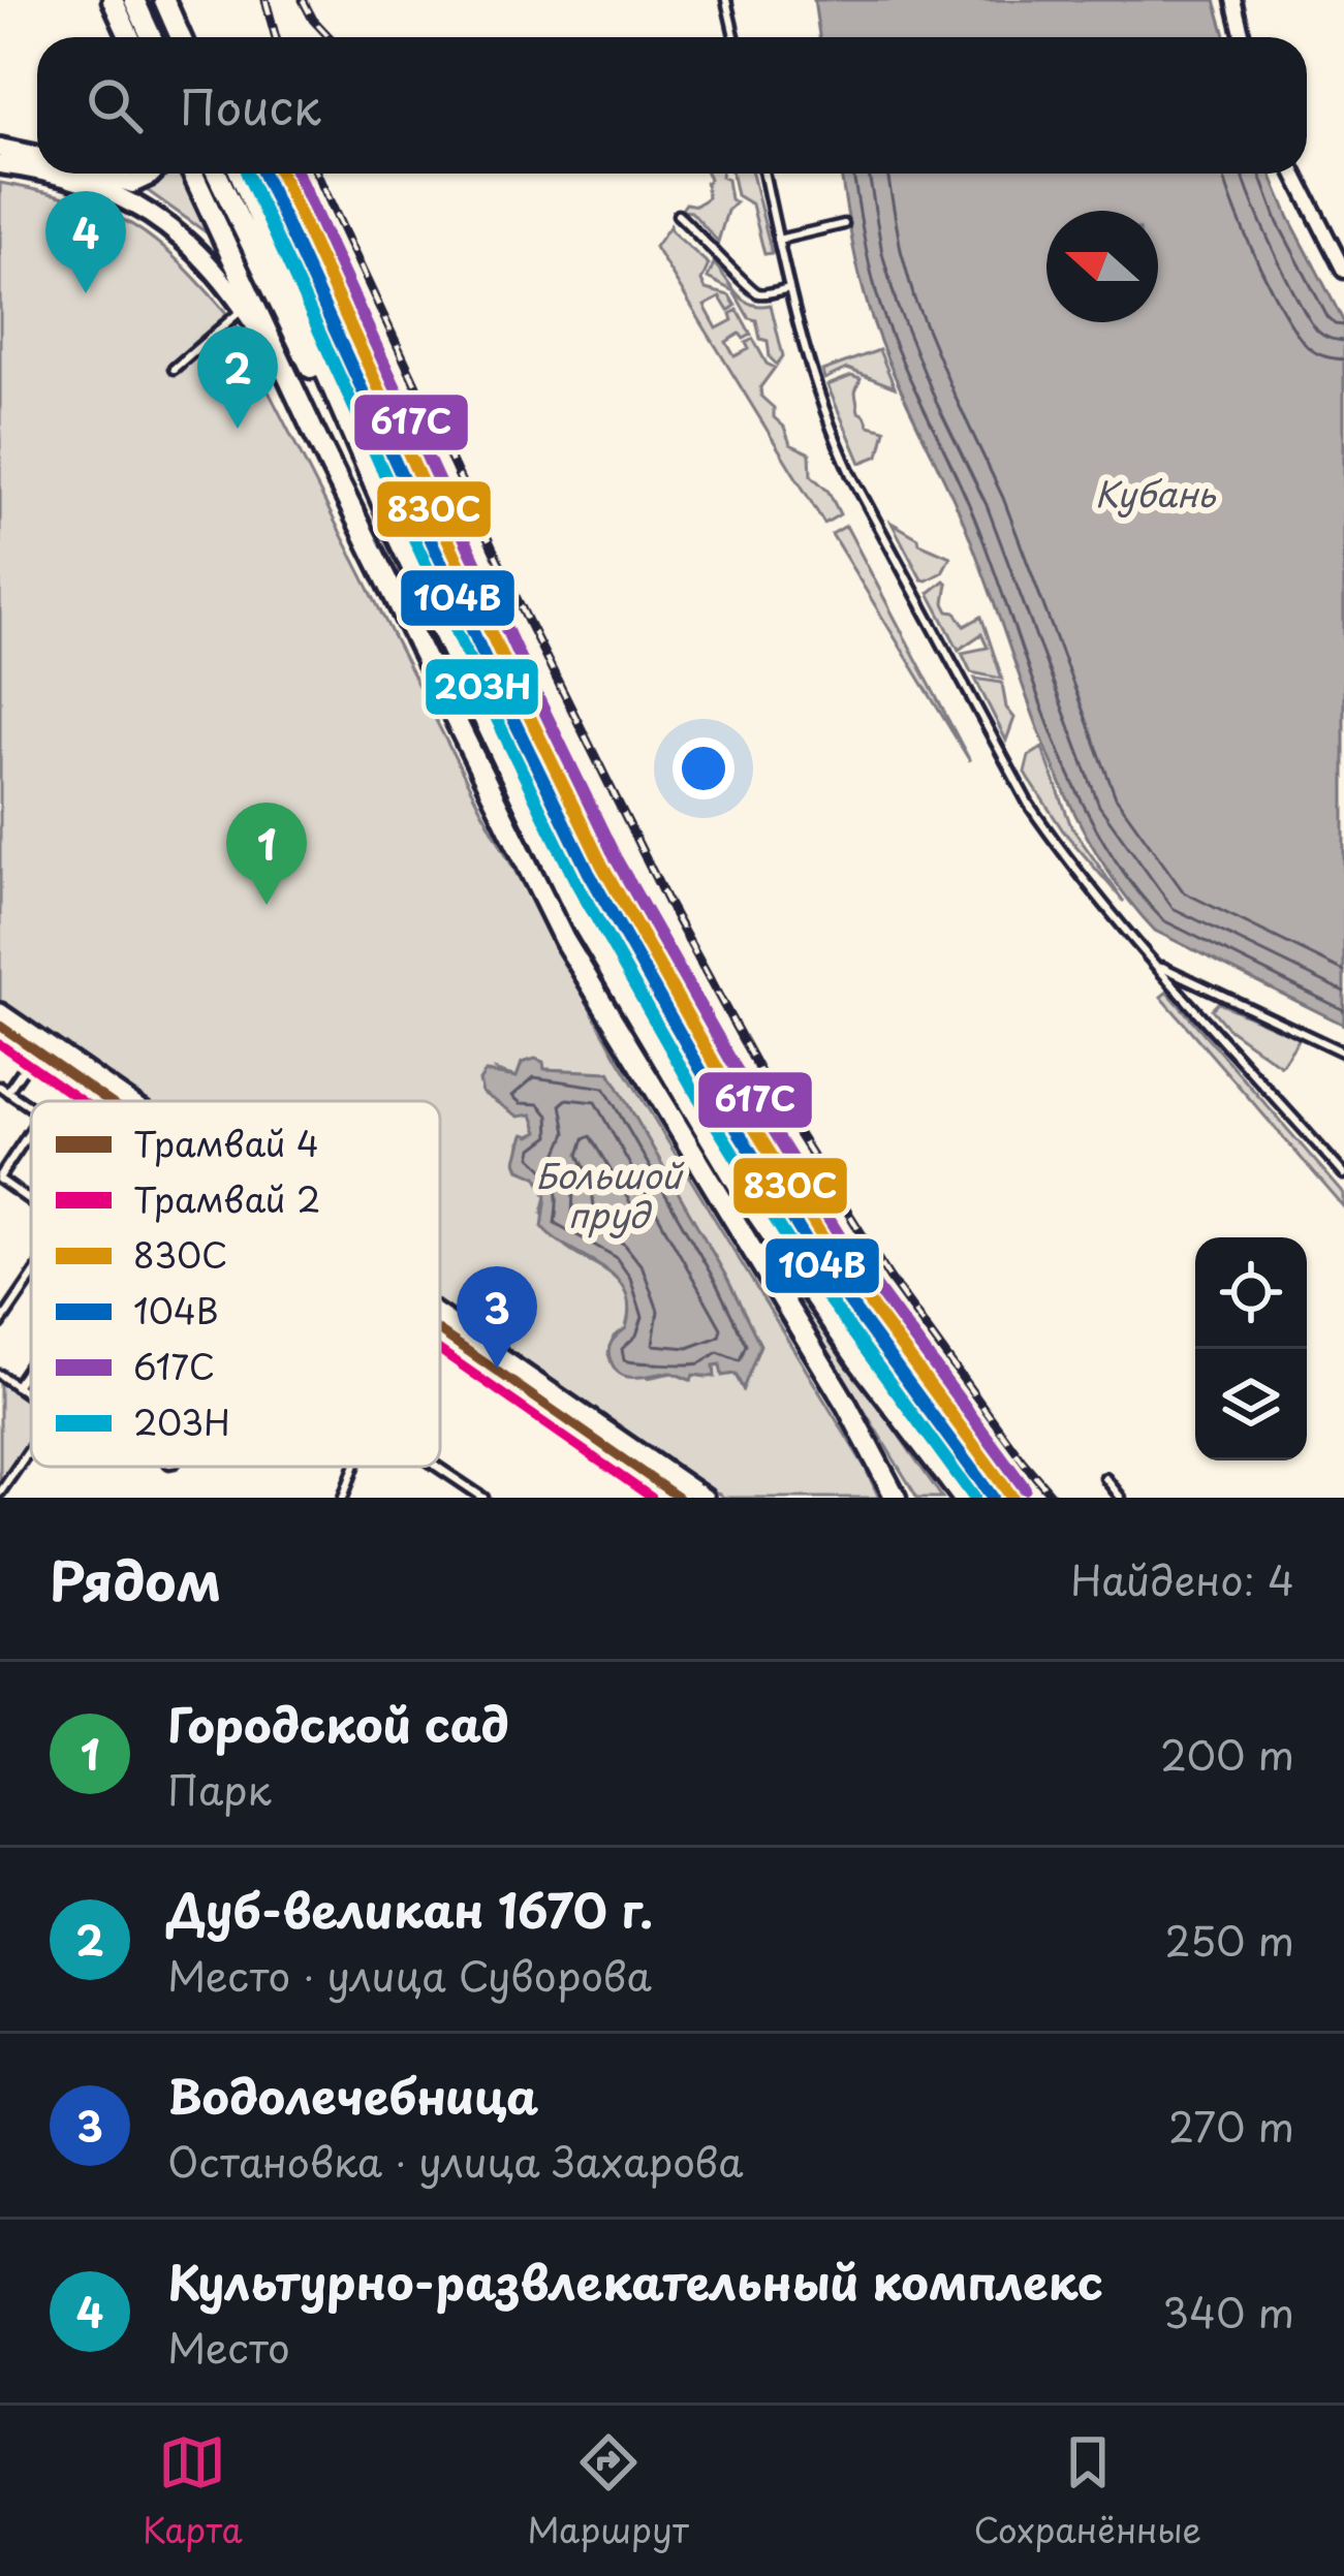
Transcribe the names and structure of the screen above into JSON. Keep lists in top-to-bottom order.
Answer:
{
  "water": ["Кубань", "Большой пруд"],
  "lines": [
    "transit line 830С",
    "transit line 104В",
    "transit line 617C",
    "transit line 203Н",
    "tram line 4",
    "tram line 2"
  ],
  "legend": [
    "Трамвай 4",
    "Трамвай 2",
    "830С",
    "104В",
    "617C",
    "203Н"
  ],
  "north": "left",
  "page": {
    "search": "Поиск",
    "pins": [
      "4",
      "2",
      "1",
      "3"
    ],
    "heading": ["Рядом", "Найдено: 4"],
    "list": [
      {
        "mark": "1",
        "name": "Городской сад",
        "note": "Парк",
        "value": "200 m"
      },
      {
        "mark": "2",
        "name": "Дуб-великан 1670 г.",
        "note": "Место · улица Суворова",
        "value": "250 m"
      },
      {
        "mark": "3",
        "name": "Водолечебница",
        "note": "Остановка · улица Захарова",
        "value": "270 m"
      },
      {
        "mark": "4",
        "name": "Культурно-развлекательный комплекс",
        "note": "Место",
        "value": "340 m"
      }
    ],
    "nav": ["Карта", "Маршрут", "Сохранённые"]
  }
}
